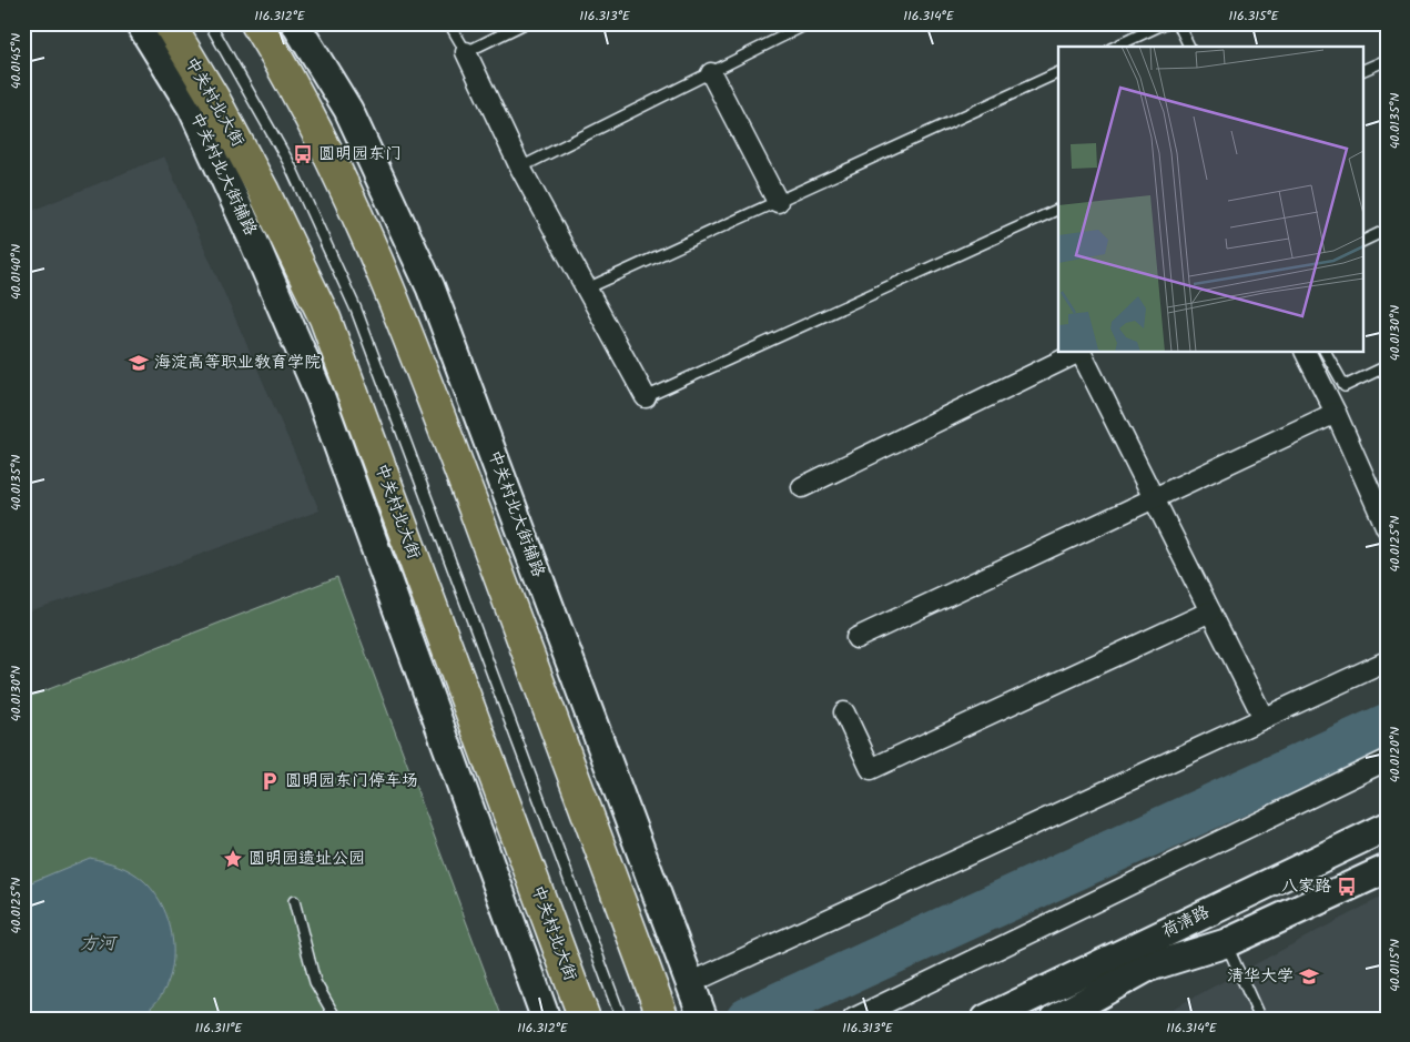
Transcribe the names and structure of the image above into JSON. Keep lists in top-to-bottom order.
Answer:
{
  "streets": {
    "main road": ["中关村北大街"],
    "street": ["中关村北大街辅路", "荷清路"]
  },
  "water": ["方河"],
  "places": {
    "bus stop": ["圆明园东门", "八家路"],
    "school or university": ["海淀高等职业教育学院", "清华大学"],
    "parking": ["圆明园东门停车场"],
    "place": ["圆明园遗址公园"]
  },
  "coordinates": [
    "116.312°E",
    "116.313°E",
    "116.314°E",
    "116.315°E",
    "40.0145°N",
    "40.0135°N",
    "40.0140°N",
    "40.0130°N",
    "40.0125°N",
    "40.0120°N",
    "40.0115°N",
    "116.311°E"
  ]
}
